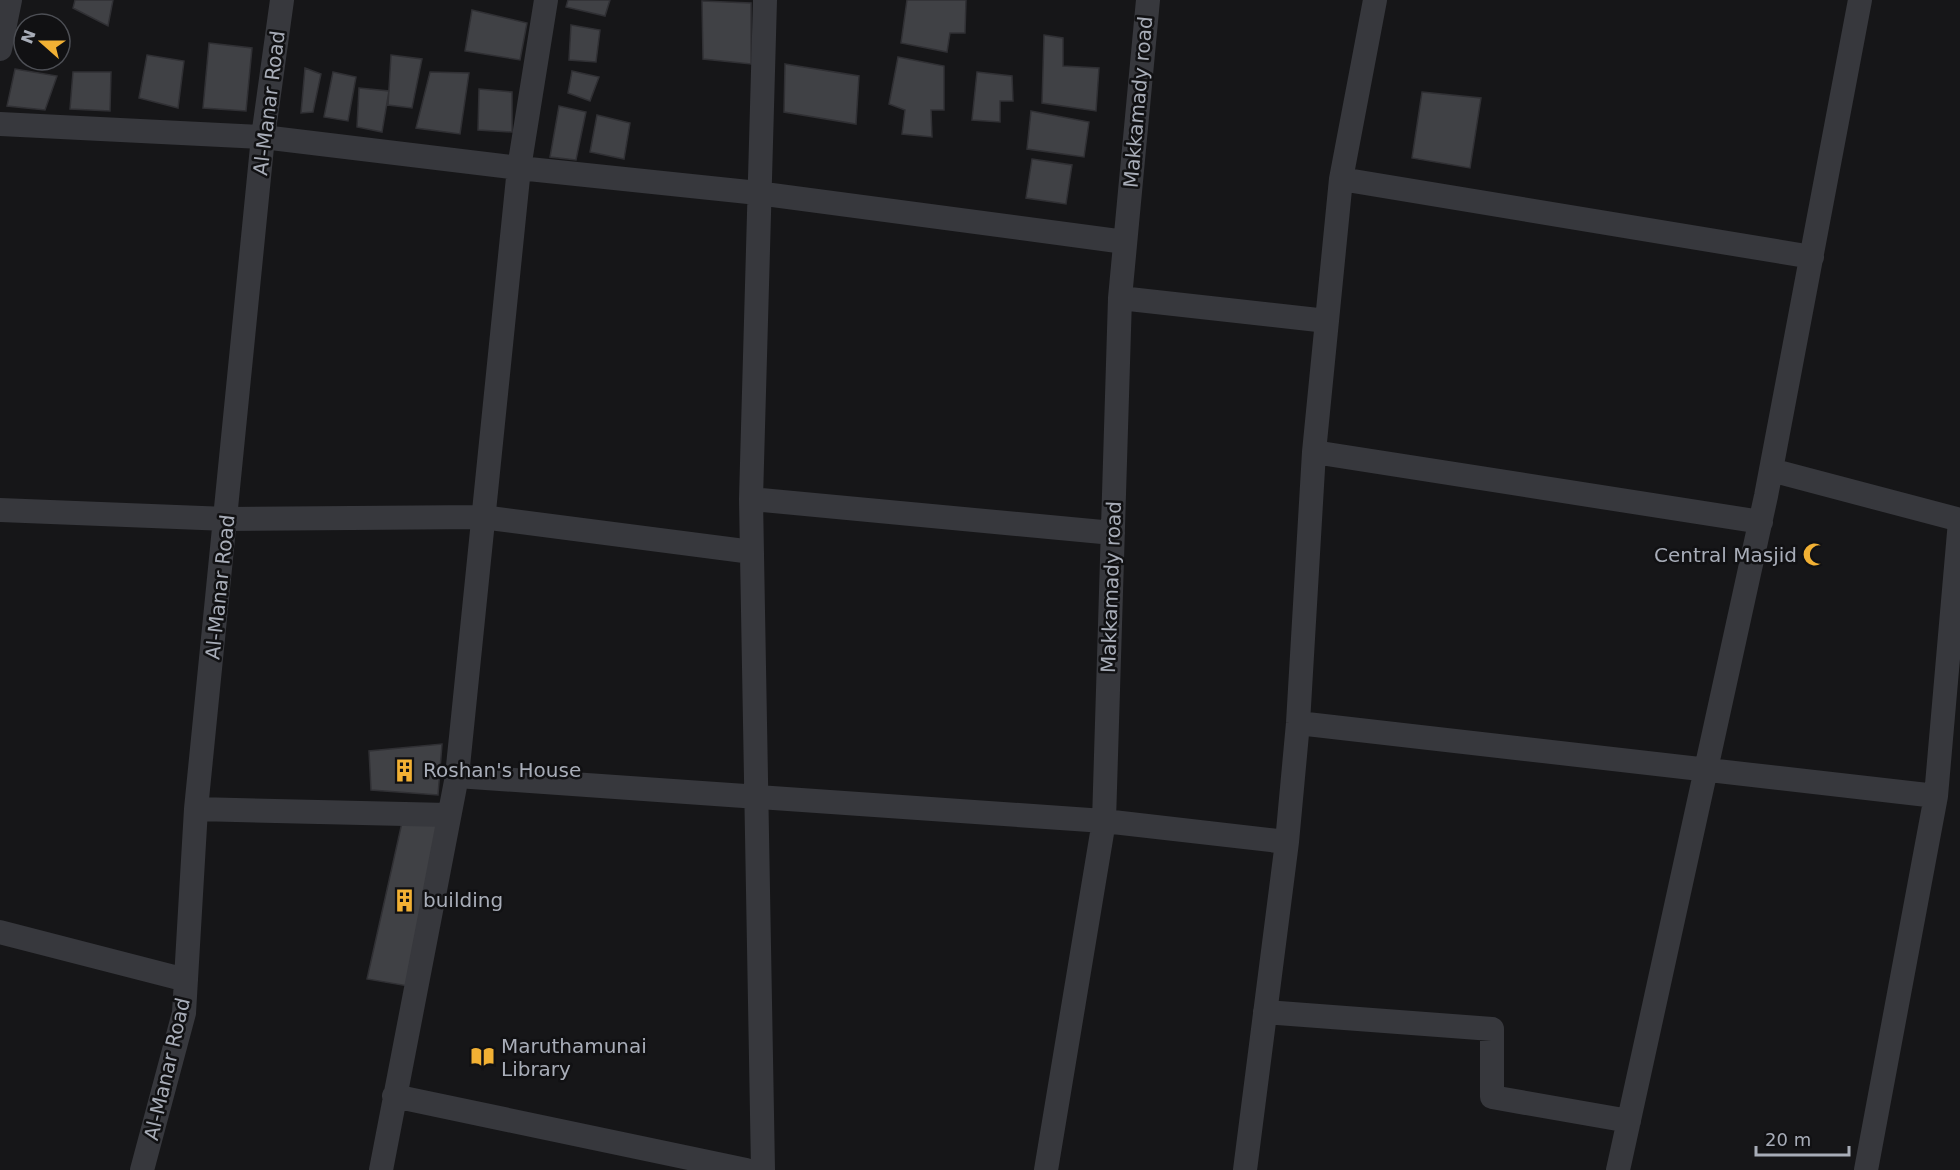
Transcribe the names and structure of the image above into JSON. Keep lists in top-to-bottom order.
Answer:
{
  "streets": {
    "street": ["Makkamady road", "Al-Manar Road"]
  },
  "places": {
    "mosque": ["Central Masjid"],
    "building": ["Roshan's House", "building"],
    "library": ["Maruthamunai Library"]
  },
  "scale_bar": "20 m",
  "north": "left"
}
